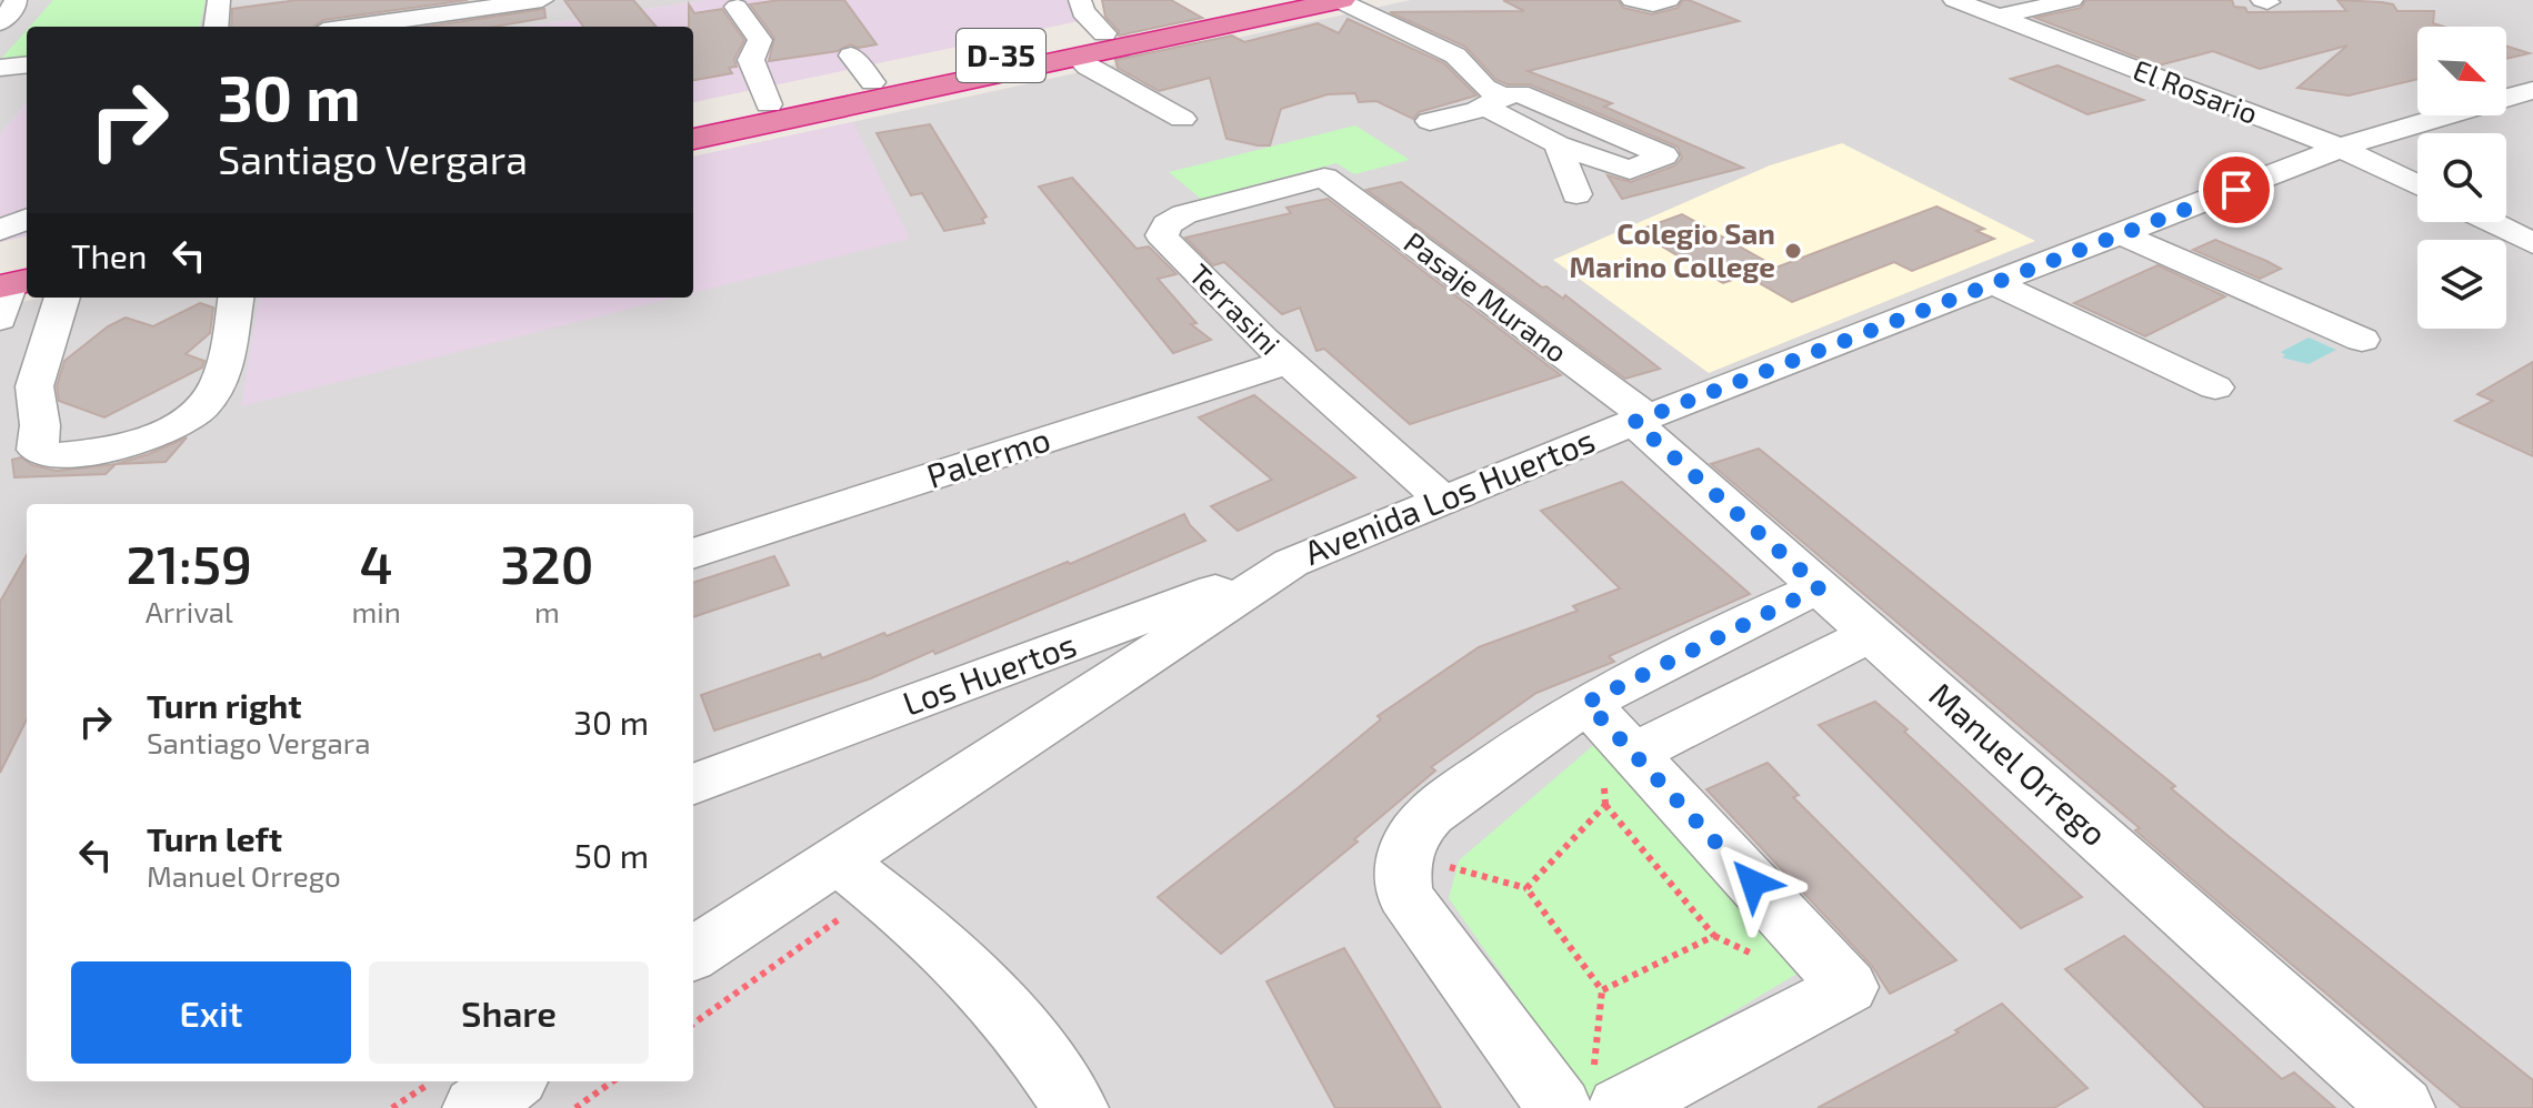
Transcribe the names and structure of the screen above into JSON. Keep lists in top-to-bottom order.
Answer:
{
  "streets": {
    "highway": ["D-35"],
    "street": [
      "El Rosario",
      "Pasaje Murano",
      "Terrasini",
      "Palermo",
      "Avenida Los Huertos",
      "Los Huertos",
      "Manuel Orrego"
    ]
  },
  "crossings": [
    ["El Rosario", "Avenida Los Huertos"],
    ["Pasaje Murano", "Terrasini"],
    ["Pasaje Murano", "Avenida Los Huertos"],
    ["Pasaje Murano", "Manuel Orrego"],
    ["Terrasini", "Palermo"],
    ["Terrasini", "Avenida Los Huertos"],
    ["Avenida Los Huertos", "Los Huertos"],
    ["Avenida Los Huertos", "Manuel Orrego"]
  ],
  "places": ["Colegio San Marino College"],
  "north": "bottom right",
  "page": {
    "turn": ["30 m", "Santiago Vergara"],
    "then": "Then",
    "eta": [
      "21:59",
      "Arrival",
      "4",
      "min",
      "320",
      "m"
    ],
    "list": [
      {
        "name": "Turn right",
        "note": "Santiago Vergara",
        "value": "30 m"
      },
      {
        "name": "Turn left",
        "note": "Manuel Orrego",
        "value": "50 m"
      }
    ],
    "buttons": ["Exit", "Share"]
  }
}
